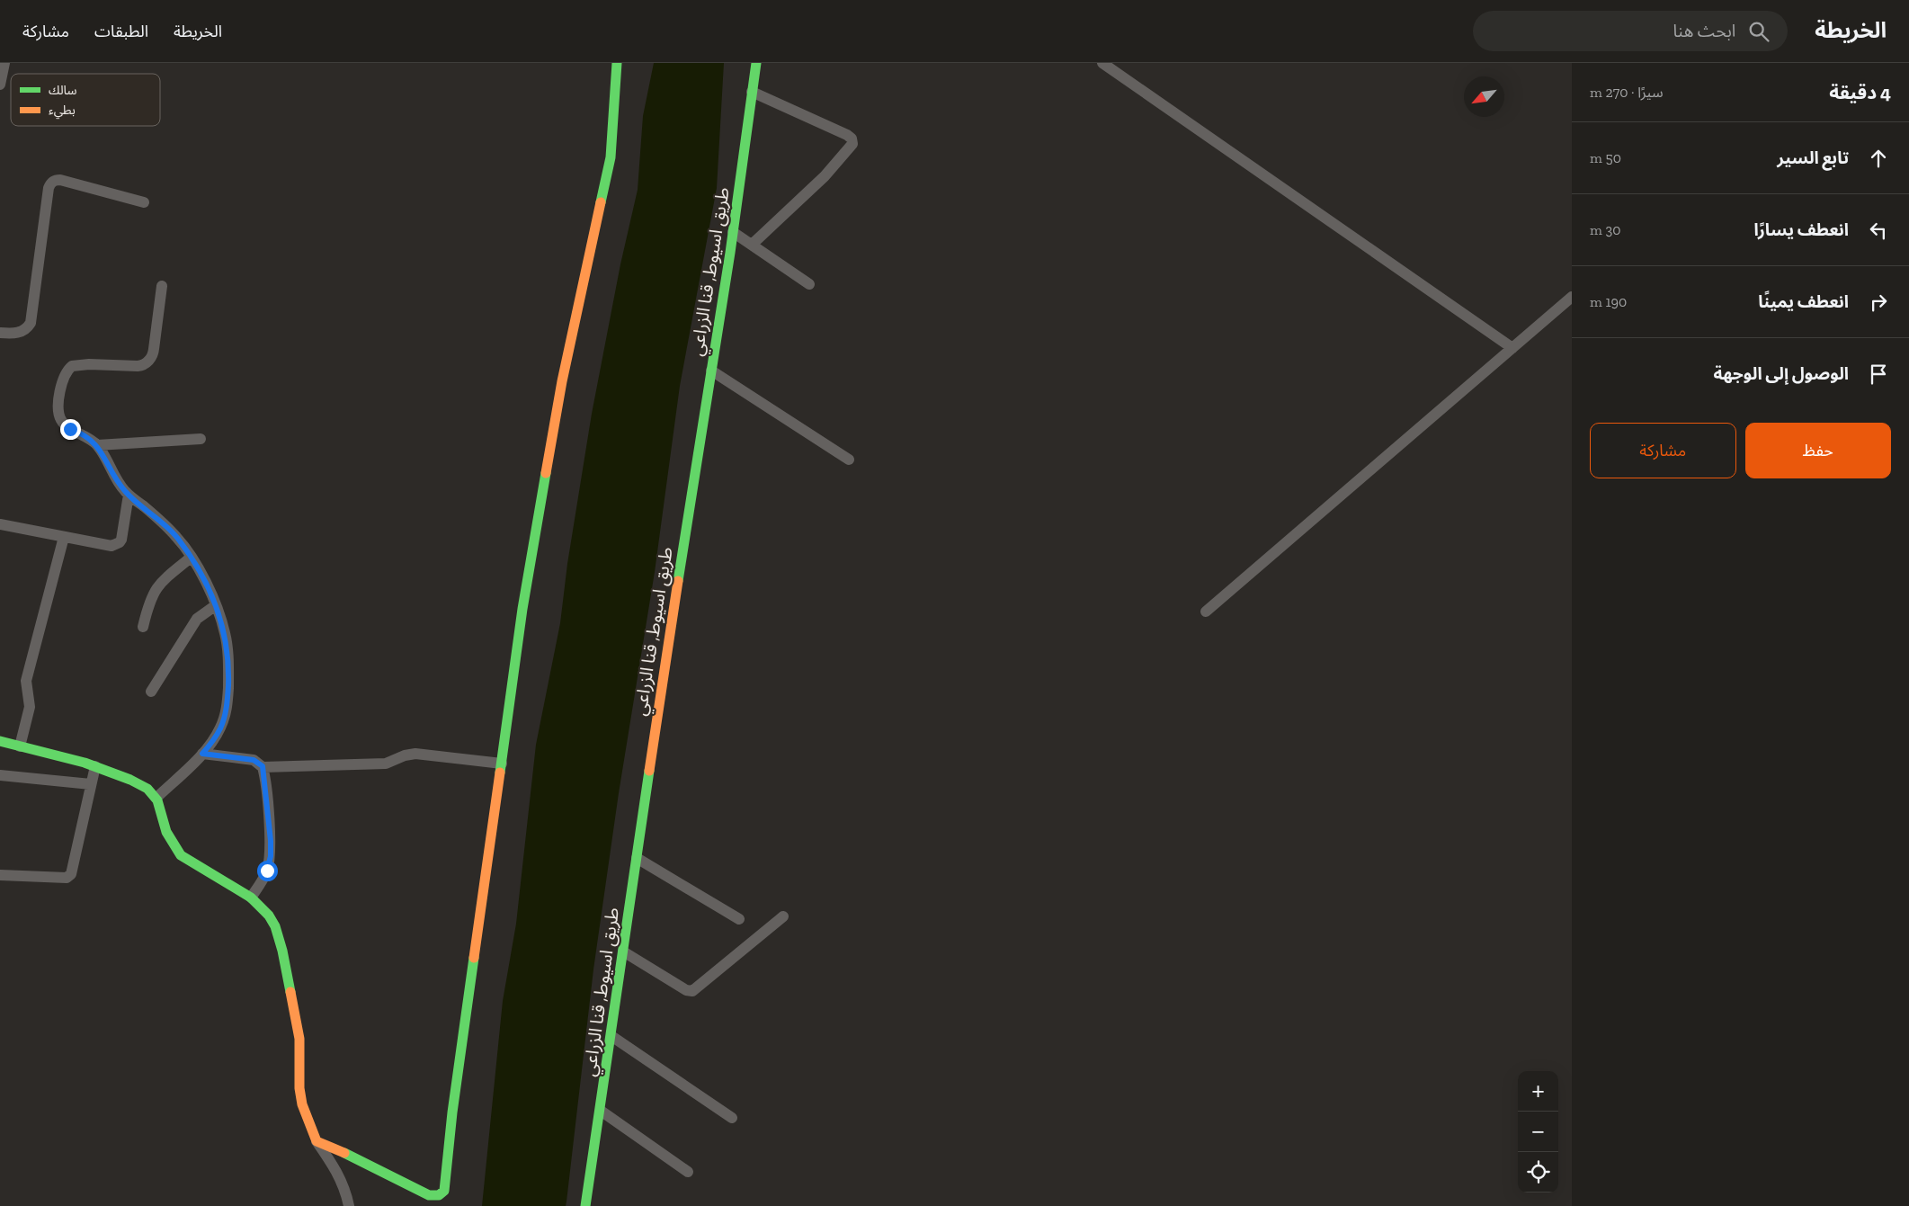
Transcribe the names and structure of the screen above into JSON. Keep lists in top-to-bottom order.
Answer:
{
  "streets": {
    "main road": ["طريق اسيوط, قنا الزراعي"]
  },
  "legend": ["سالك", "بطيء"],
  "north": "bottom left",
  "page": {
    "header": "الخريطة",
    "search": "ابحث هنا",
    "nav": ["الخريطة", "الطبقات", "مشاركة"],
    "heading": ["4 دقيقة", "سيرًا · 270 m"],
    "list": [
      ["تابع السير", "50 m"],
      ["انعطف يسارًا", "30 m"],
      ["انعطف يمينًا", "190 m"],
      "الوصول إلى الوجهة"
    ],
    "buttons": ["حفظ", "مشاركة"],
    "map_buttons": ["+", "−"]
  }
}
